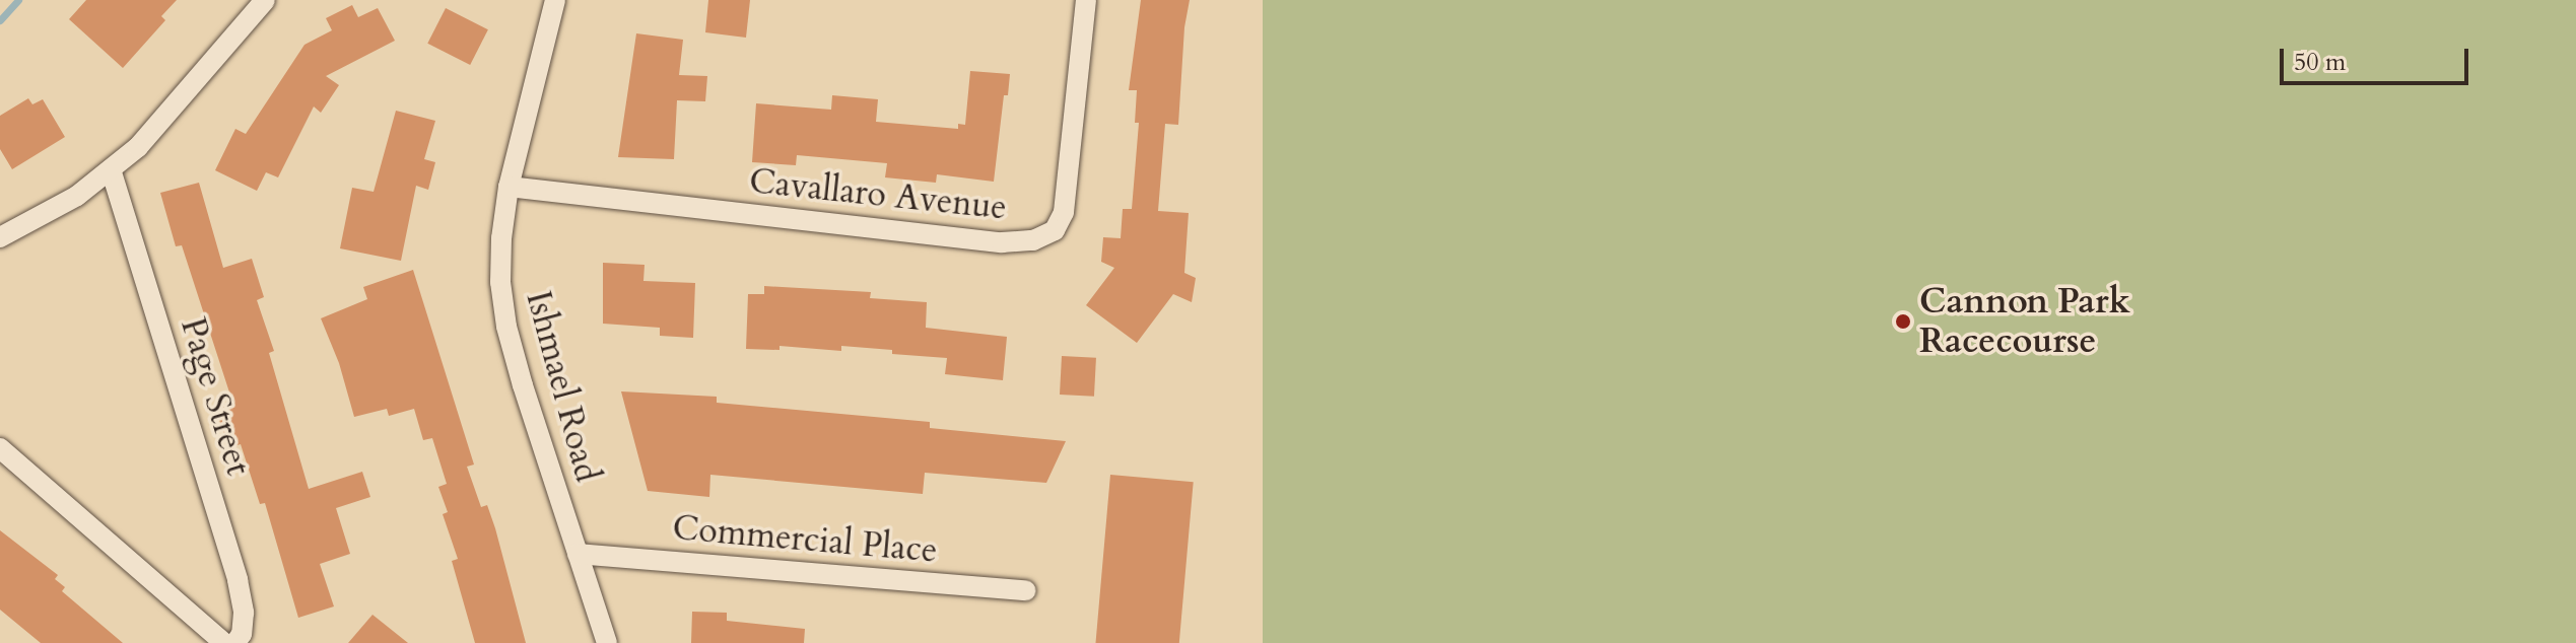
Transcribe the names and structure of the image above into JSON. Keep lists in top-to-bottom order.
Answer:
{
  "streets": {
    "street": [
      "Cavallaro Avenue",
      "Ishmael Road",
      "Page Street",
      "Commercial Place"
    ]
  },
  "crossings": [
    ["Cavallaro Avenue", "Ishmael Road"],
    ["Ishmael Road", "Commercial Place"]
  ],
  "places": ["Cannon Park Racecourse"],
  "scale_bar": "50 m"
}
